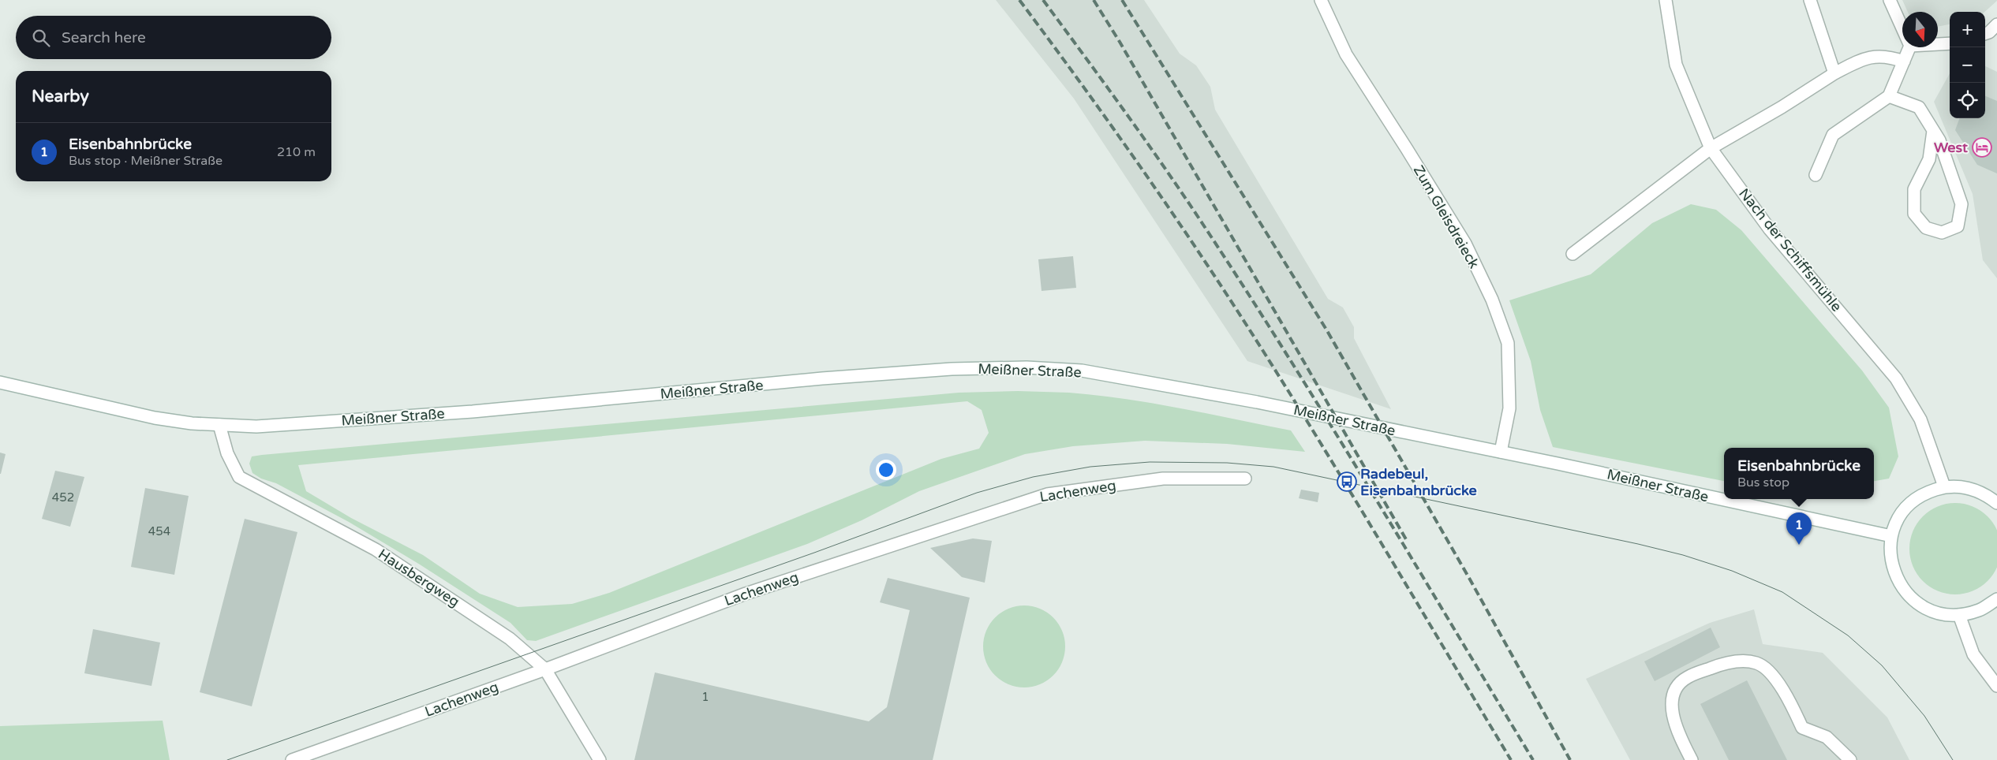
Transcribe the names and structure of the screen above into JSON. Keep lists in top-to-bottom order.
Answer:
{
  "streets": {
    "main road": [
      "Zum Gleisdreieck",
      "Nach der Schiffsmühle",
      "Meißner Straße",
      "Lachenweg",
      "Hausbergweg"
    ]
  },
  "crossings": [
    ["Zum Gleisdreieck", "Meißner Straße"],
    ["Meißner Straße", "Hausbergweg"],
    ["Lachenweg", "Hausbergweg"]
  ],
  "places": {
    "hotel": ["West"],
    "bus stop": ["Radebeul, Eisenbahnbrücke"]
  },
  "house_numbers": ["452", "454", "1"],
  "north": "bottom",
  "page": {
    "map_buttons": ["+", "−"],
    "search": "Search here",
    "heading": "Nearby",
    "list": [
      {
        "mark": "1",
        "name": "Eisenbahnbrücke",
        "note": "Bus stop · Meißner Straße",
        "value": "210 m"
      }
    ],
    "popup": ["Eisenbahnbrücke", "Bus stop"],
    "pins": "1"
  }
}
